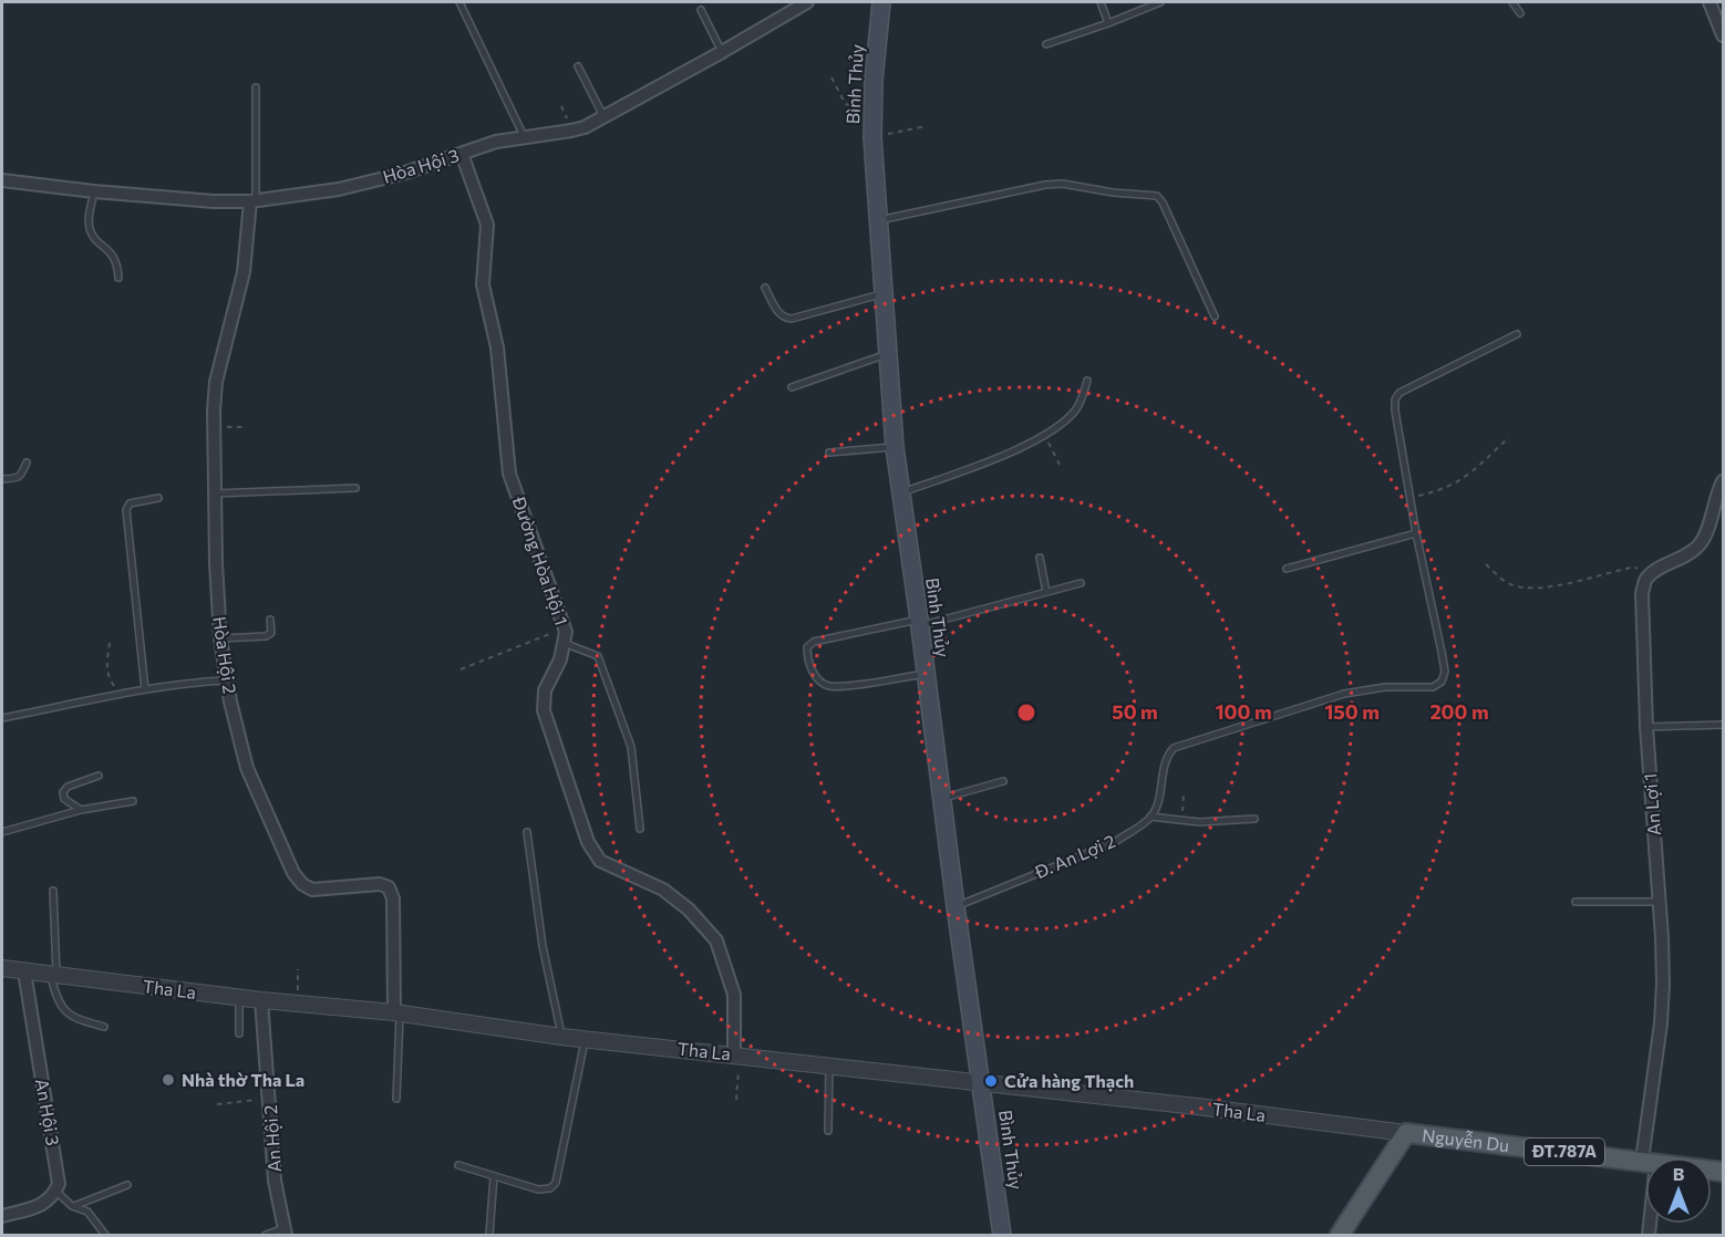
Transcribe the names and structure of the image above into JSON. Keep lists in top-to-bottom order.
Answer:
{
  "streets": {
    "main road": ["Bình Thủy", "Nguyễn Du", "ĐT.787A"],
    "street": [
      "Hòa Hội 3",
      "Đường Hòa Hội 1",
      "Hòa Hội 2",
      "An Lợi 1",
      "Tha La",
      "An Hội 3",
      "An Hội 2"
    ],
    "lane": ["Đ. An Lợi 2"]
  },
  "crossings": [
    ["Bình Thủy", "Đ. An Lợi 2"],
    ["Bình Thủy", "Tha La"],
    ["Hòa Hội 3", "Đường Hòa Hội 1"],
    ["Hòa Hội 3", "Hòa Hội 2"],
    ["Đường Hòa Hội 1", "Tha La"],
    ["Hòa Hội 2", "Tha La"],
    ["Tha La", "An Hội 3"],
    ["Tha La", "An Hội 2"],
    ["Tha La", "Nguyễn Du"]
  ],
  "places": ["Nhà thờ Tha La", "Cửa hàng Thạch"],
  "north": "top",
  "rings": [
    "50 m",
    "100 m",
    "150 m",
    "200 m"
  ]
}
